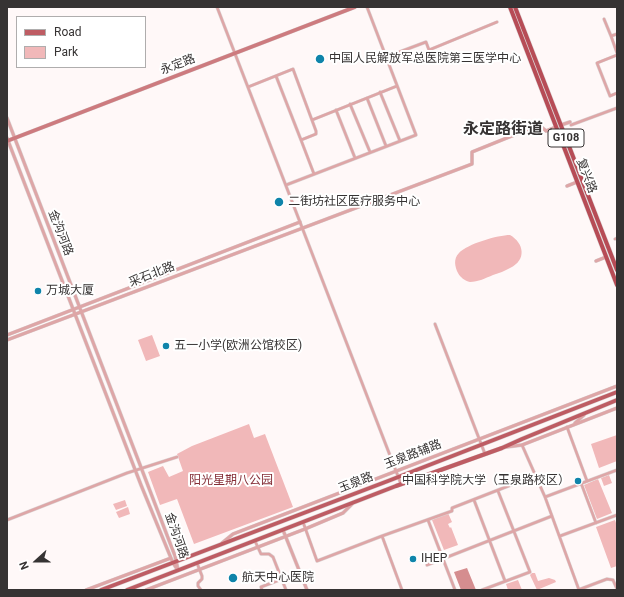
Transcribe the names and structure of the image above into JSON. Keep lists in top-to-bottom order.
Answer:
{
  "streets": {
    "highway": ["G108", "复兴路"],
    "main road": ["永定路", "玉泉路"],
    "street": ["金沟河路", "采石北路", "玉泉路辅路"]
  },
  "crossings": [
    ["永定路", "金沟河路"],
    ["复兴路", "采石北路"],
    ["金沟河路", "采石北路"],
    ["金沟河路", "玉泉路"],
    ["玉泉路辅路", "玉泉路"]
  ],
  "districts": ["永定路街道"],
  "parks": ["阳光星期八公园"],
  "places": [
    "中国人民解放军总医院第三医学中心",
    "二街坊社区医疗服务中心",
    "万城大厦",
    "五一小学(欧洲公馆校区)",
    "中国科学院大学（玉泉路校区）",
    "IHEP",
    "航天中心医院"
  ],
  "legend": ["Road", "Park"],
  "north": "left"
}
